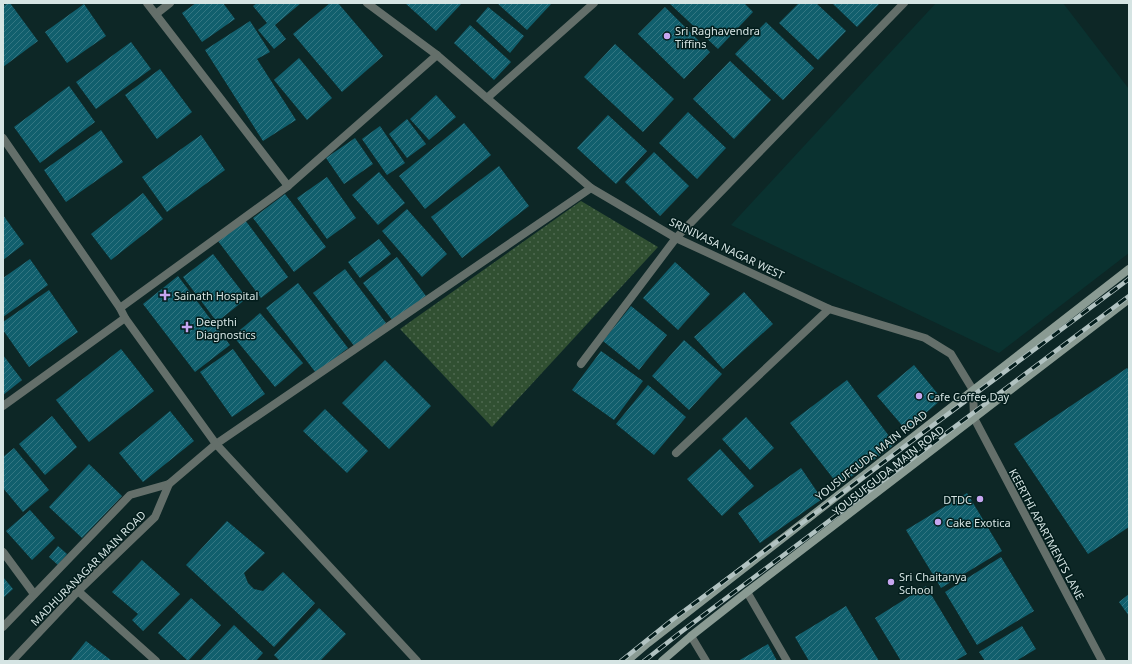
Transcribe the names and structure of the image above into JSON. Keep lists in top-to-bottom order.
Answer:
{
  "streets": {
    "main road": ["YOUSUFGUDA MAIN ROAD"],
    "street": ["SRINIVASA NAGAR WEST", "KEERTHI APARTMENTS LANE", "MADHURANAGAR MAIN ROAD"]
  },
  "crossings": [
    ["SRINIVASA NAGAR WEST", "YOUSUFGUDA MAIN ROAD"],
    ["SRINIVASA NAGAR WEST", "KEERTHI APARTMENTS LANE"],
    ["SRINIVASA NAGAR WEST", "MADHURANAGAR MAIN ROAD"],
    ["YOUSUFGUDA MAIN ROAD", "KEERTHI APARTMENTS LANE"]
  ],
  "places": {
    "other": [
      "Sri Raghavendra Tiffins",
      "Cafe Coffee Day",
      "DTDC",
      "Cake Exotica",
      "Sri Chaitanya School"
    ],
    "health": ["Sainath Hospital", "Deepthi Diagnostics"]
  }
}
